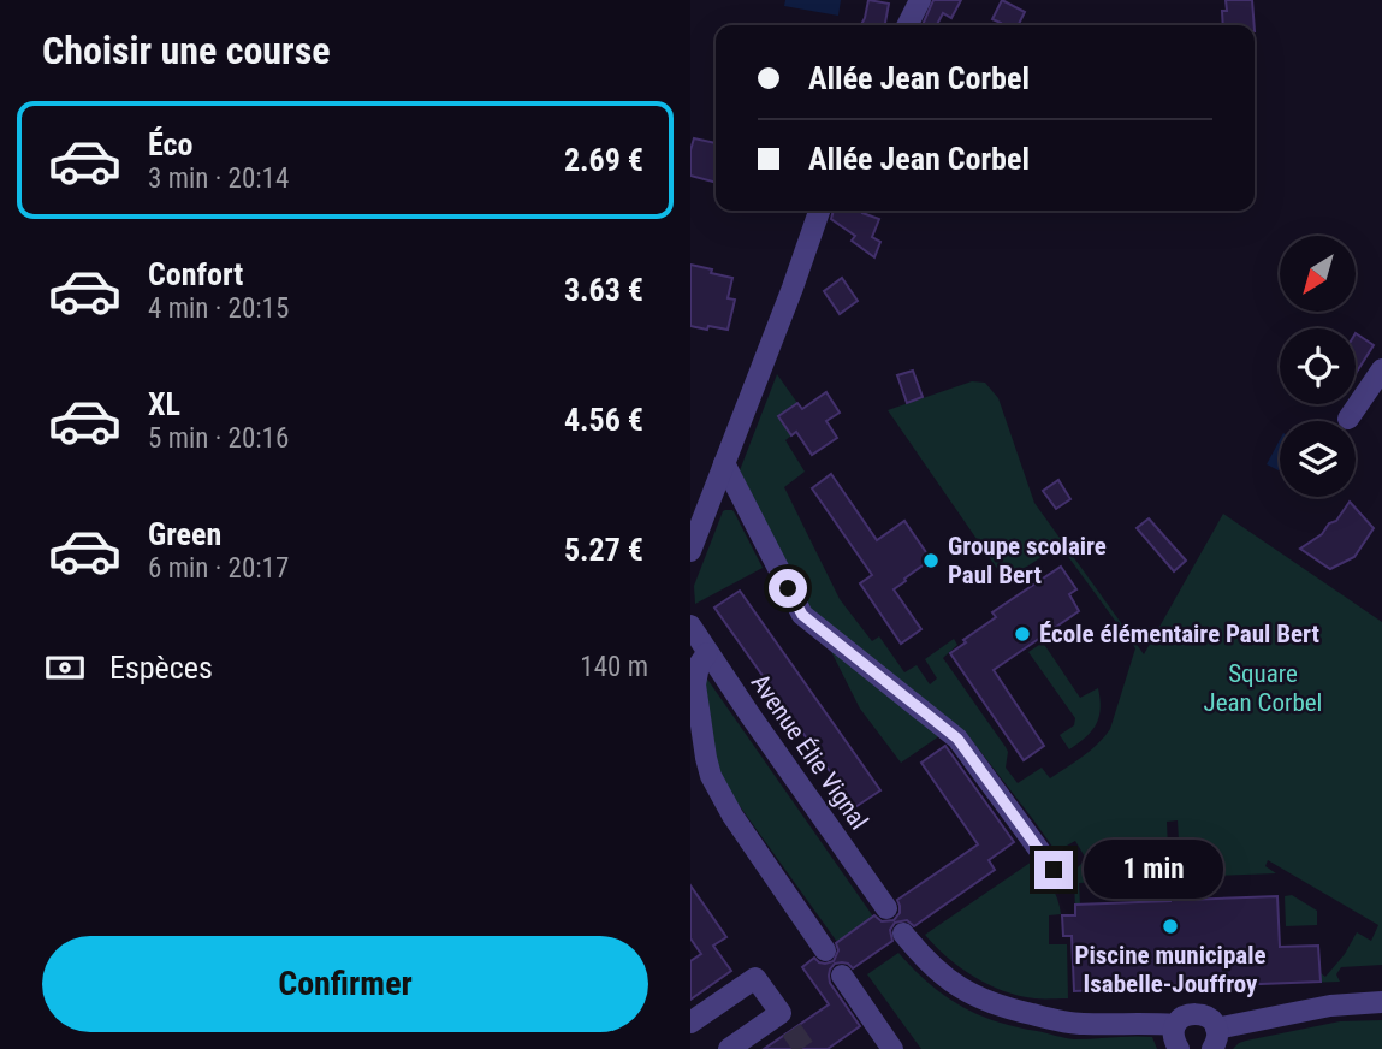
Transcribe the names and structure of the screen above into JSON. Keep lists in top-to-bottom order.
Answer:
{
  "streets": {
    "street": ["Avenue Élie Vignal"]
  },
  "parks": ["Square Jean Corbel"],
  "places": ["Groupe scolaire Paul Bert", "École élémentaire Paul Bert", "Piscine municipale Isabelle-Jouffroy"],
  "north": "bottom left",
  "page": {
    "heading": "Choisir une course",
    "banner": ["Allée Jean Corbel", "Allée Jean Corbel"],
    "list": [
      {
        "name": "Éco",
        "note": "3 min · 20:14",
        "value": "2.69 €"
      },
      {
        "name": "Confort",
        "note": "4 min · 20:15",
        "value": "3.63 €"
      },
      {
        "name": "XL",
        "note": "5 min · 20:16",
        "value": "4.56 €"
      },
      {
        "name": "Green",
        "note": "6 min · 20:17",
        "value": "5.27 €"
      }
    ],
    "pay": ["Espèces", "140 m"],
    "bubble": "1 min",
    "buttons": "Confirmer"
  }
}
